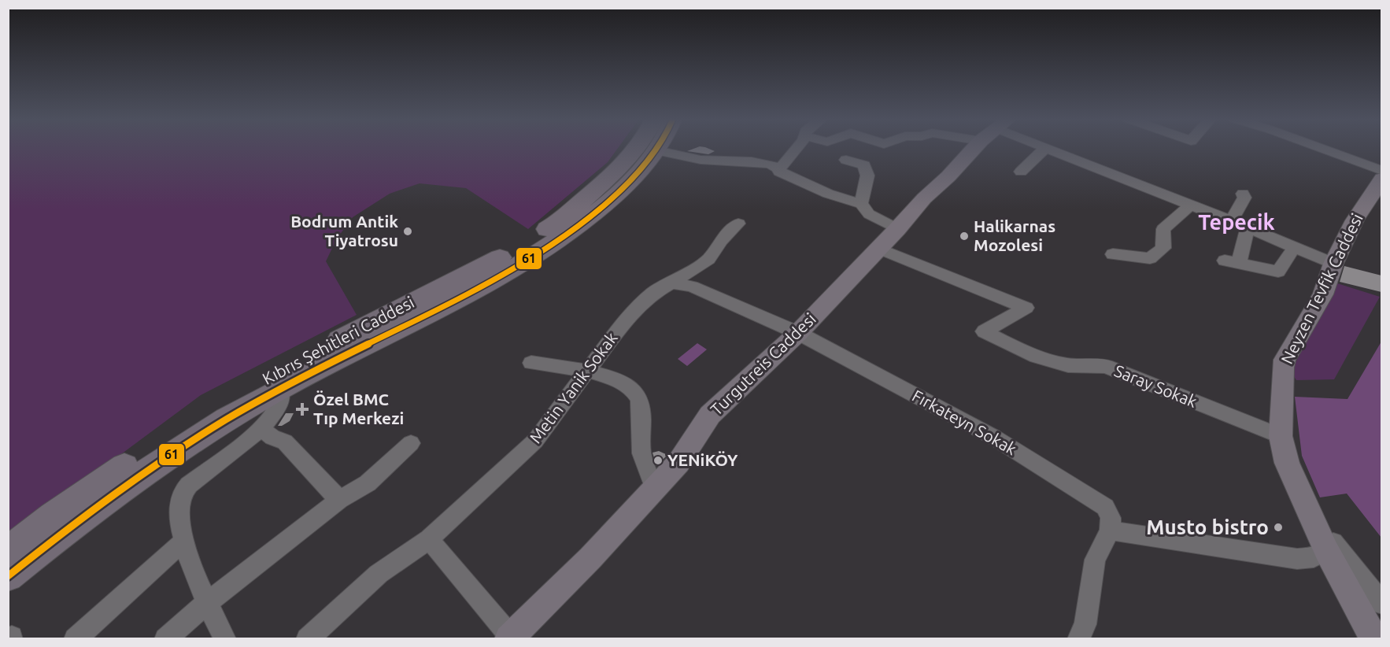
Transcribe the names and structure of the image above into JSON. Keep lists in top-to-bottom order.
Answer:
{
  "streets": {
    "highway": ["Kıbrıs Şehitleri Caddesi"],
    "main road": ["Neyzen Tevfik Caddesi", "Turgutreis Caddesi"],
    "street": ["Saray Sokak", "Metin Yanik Sokak", "Fırkateyn Sokak"]
  },
  "crossings": [
    ["Neyzen Tevfik Caddesi", "Saray Sokak"],
    ["Turgutreis Caddesi", "Saray Sokak"],
    ["Turgutreis Caddesi", "Fırkateyn Sokak"]
  ],
  "districts": ["Tepecik"],
  "places": {
    "other": [
      "Bodrum Antik Tiyatrosu",
      "Halikarnas Mozolesi",
      "YENiKÖY",
      "Musto bistro"
    ],
    "health": ["Özel BMC Tıp Merkezi"]
  },
  "lines": ["transit line 61"]
}
